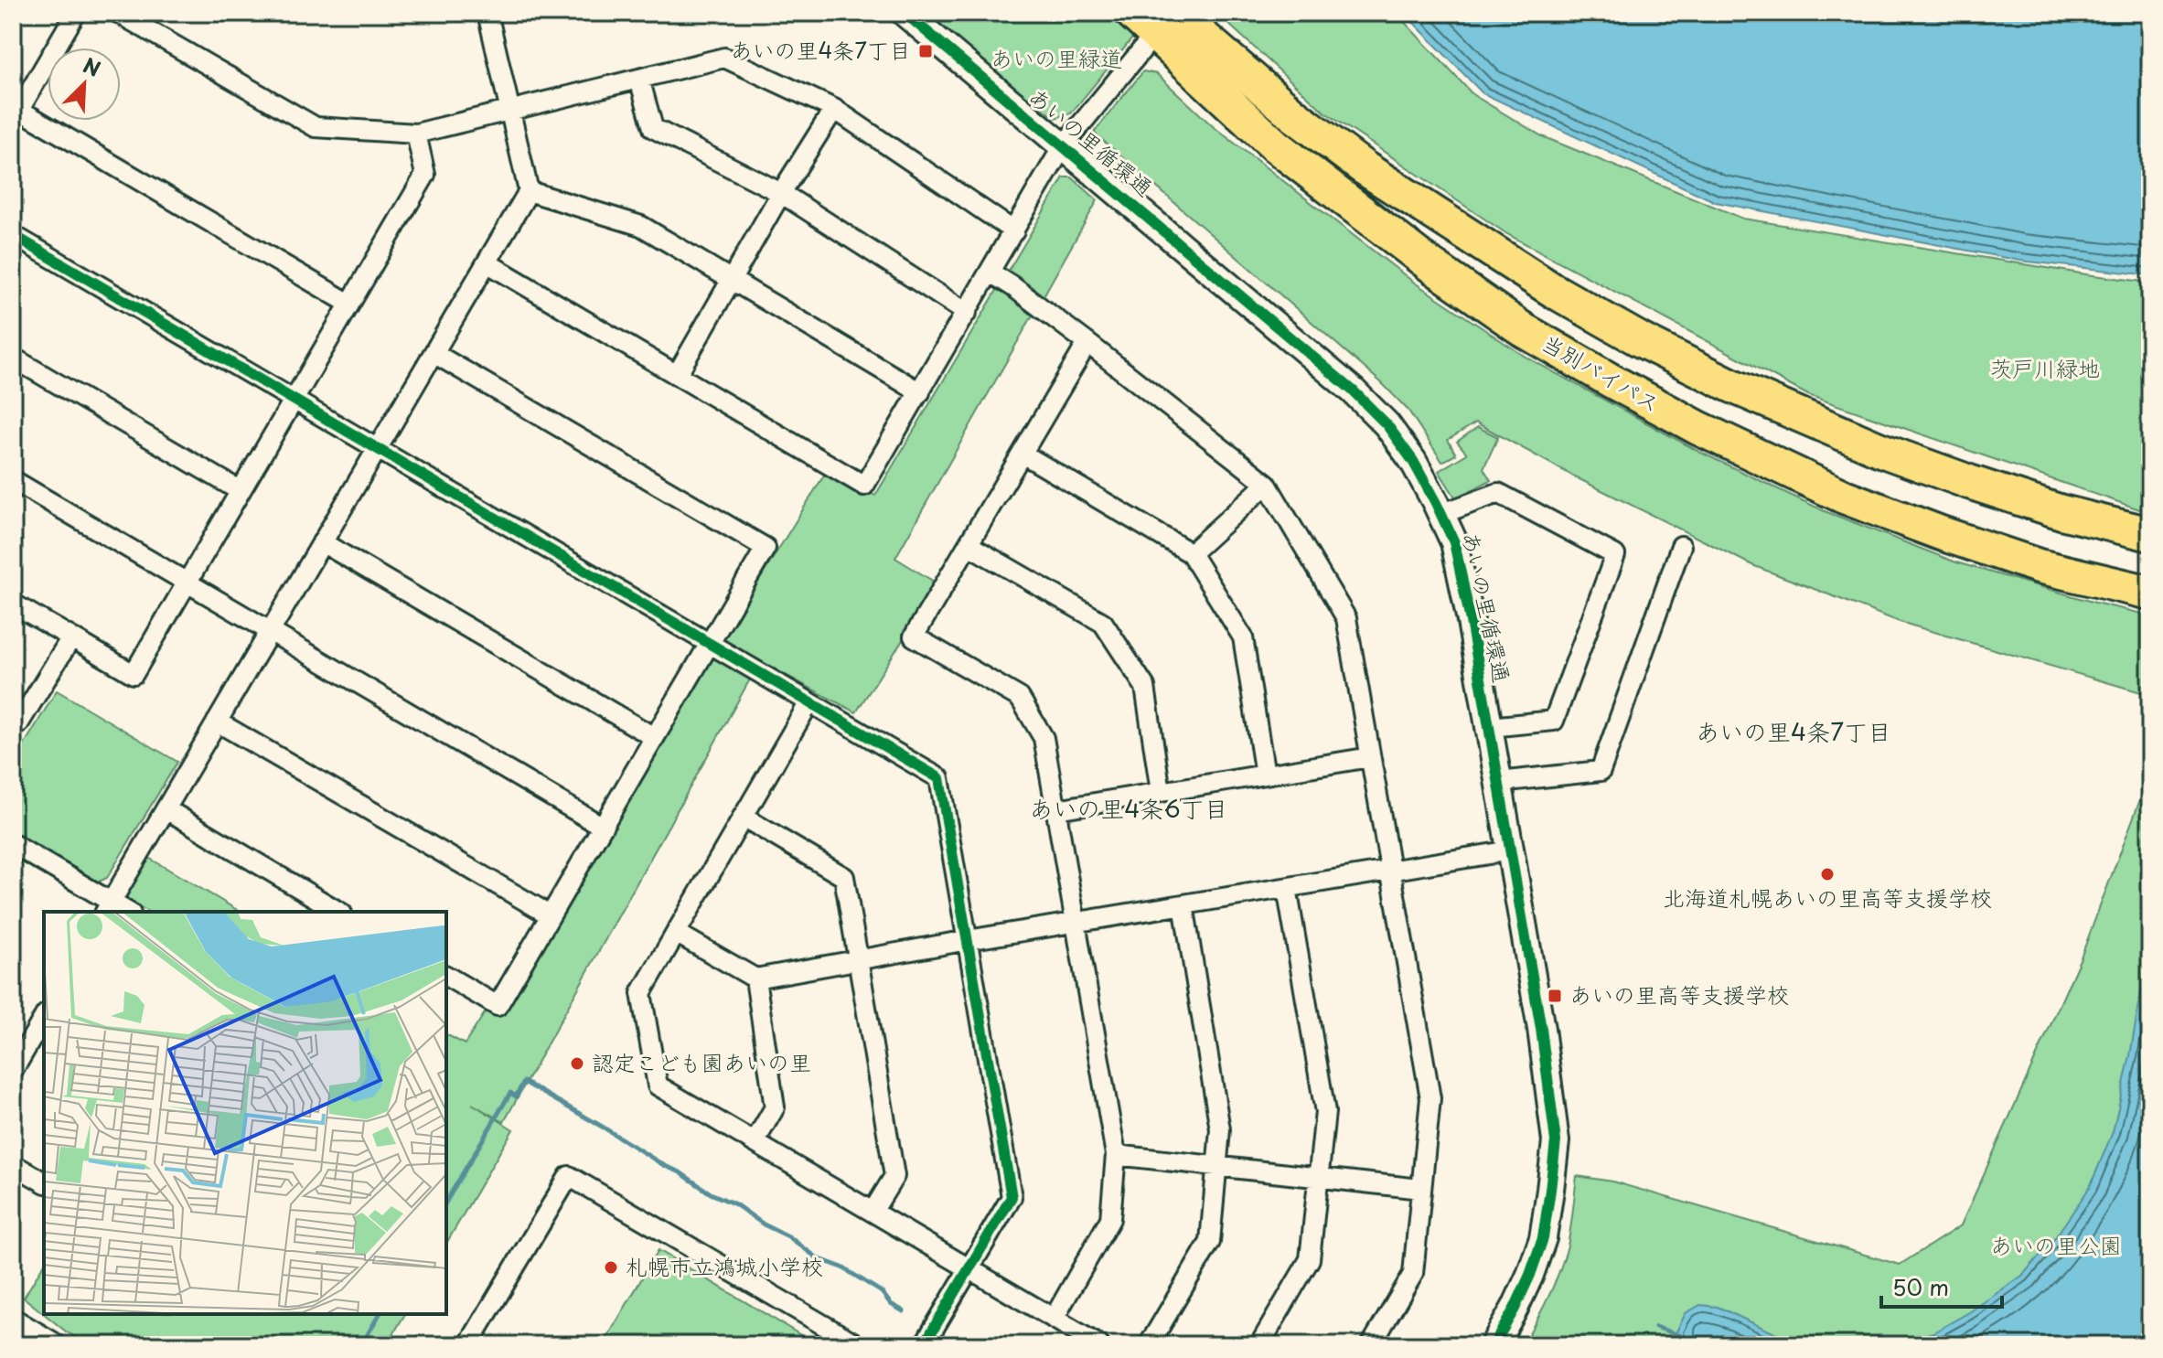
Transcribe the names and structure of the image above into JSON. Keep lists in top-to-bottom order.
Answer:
{
  "streets": {
    "highway": ["当別バイパス"],
    "street": ["あいの里循環通"]
  },
  "districts": ["あいの里4条7丁目", "あいの里4条6丁目"],
  "parks": ["あいの里緑道", "茨戸川緑地", "あいの里公園"],
  "places": {
    "transit": ["あいの里4条7丁目", "あいの里高等支援学校"],
    "other": ["北海道札幌あいの里高等支援学校", "認定こども園あいの里", "札幌市立鴻城小学校"]
  },
  "scale_bar": "50 m",
  "north": "top right"
}
